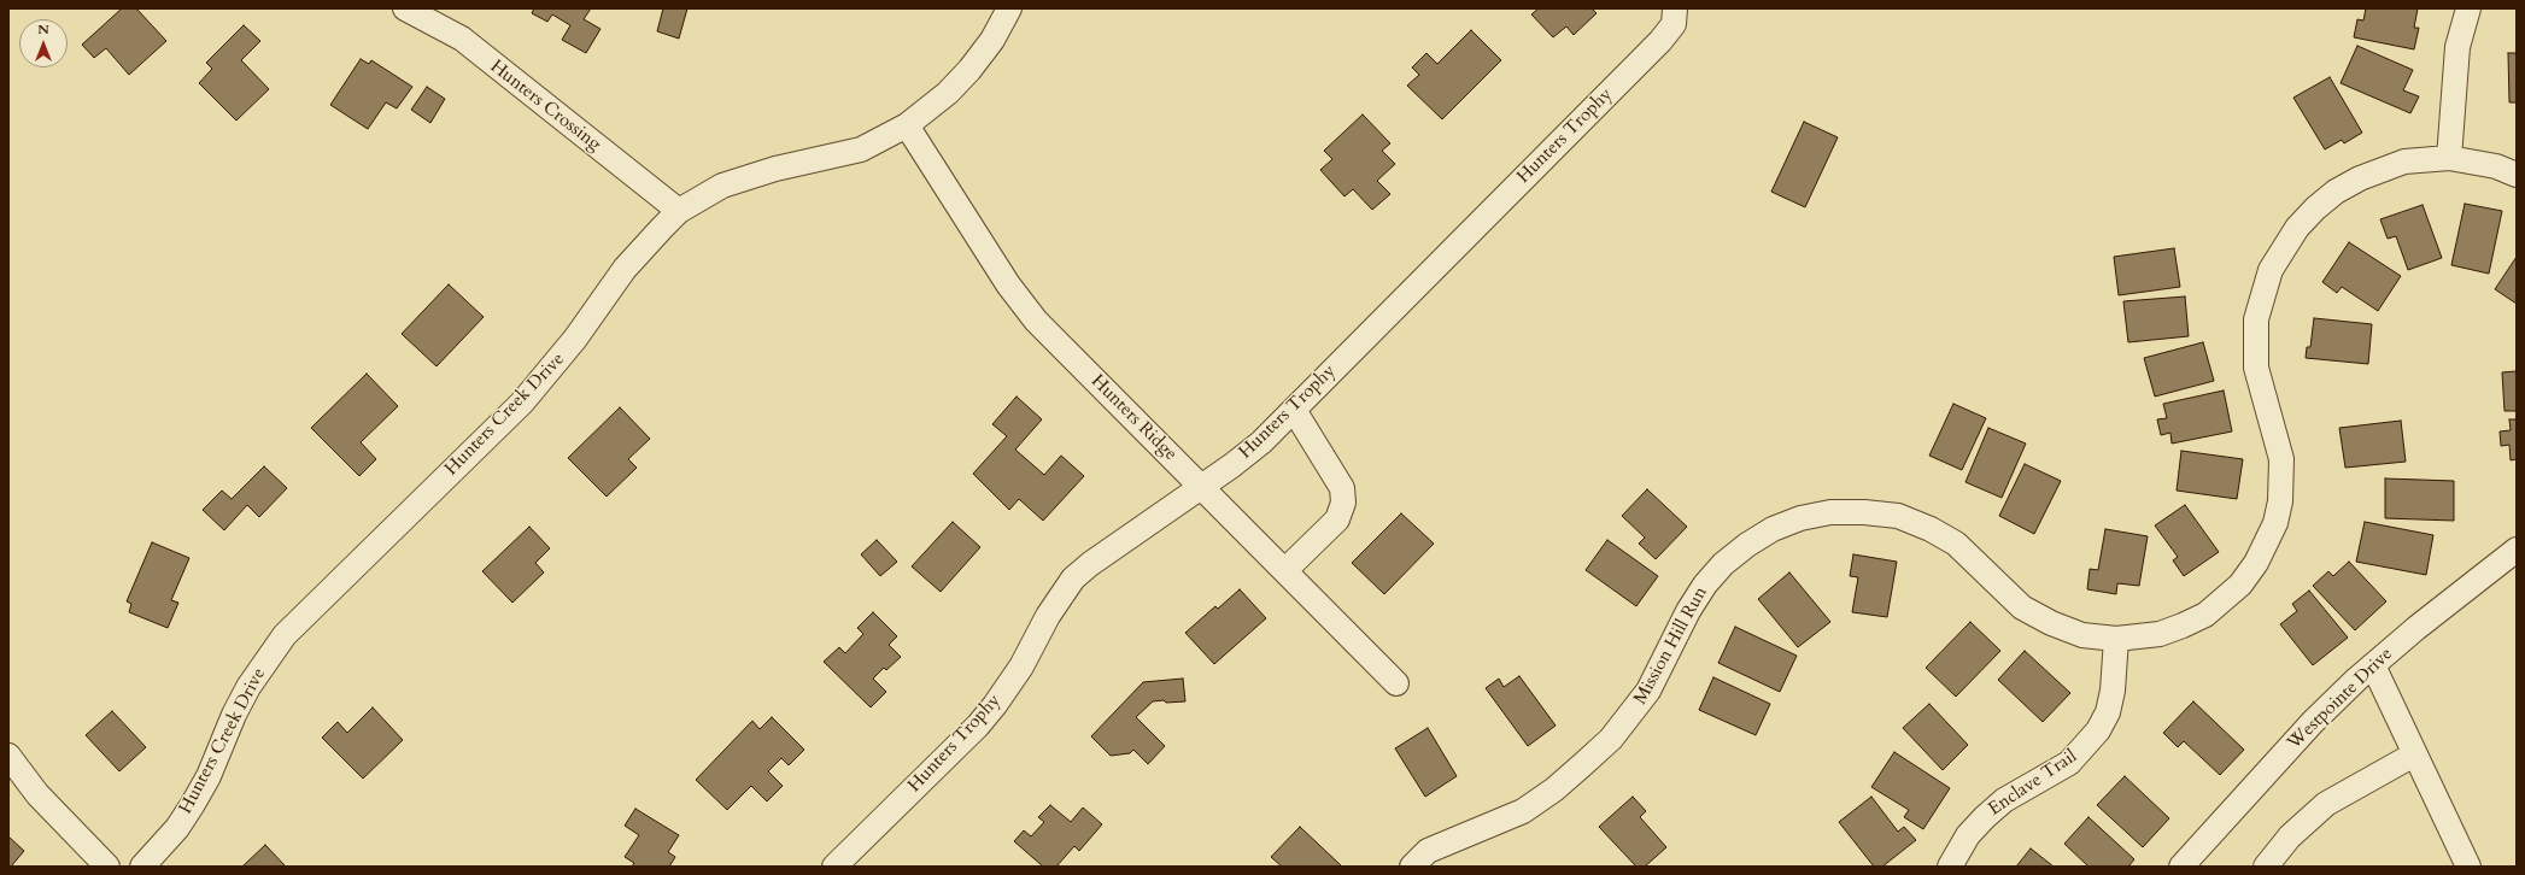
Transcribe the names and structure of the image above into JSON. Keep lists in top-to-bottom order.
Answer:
{
  "streets": {
    "street": [
      "Hunters Crossing",
      "Hunters Trophy",
      "Hunters Creek Drive",
      "Hunters Ridge",
      "Mission Hill Run",
      "Westpointe Drive",
      "Enclave Trail"
    ]
  },
  "crossings": [
    ["Hunters Crossing", "Hunters Creek Drive"],
    ["Hunters Trophy", "Hunters Ridge"],
    ["Hunters Creek Drive", "Hunters Ridge"],
    ["Mission Hill Run", "Enclave Trail"]
  ],
  "north": "top"
}
